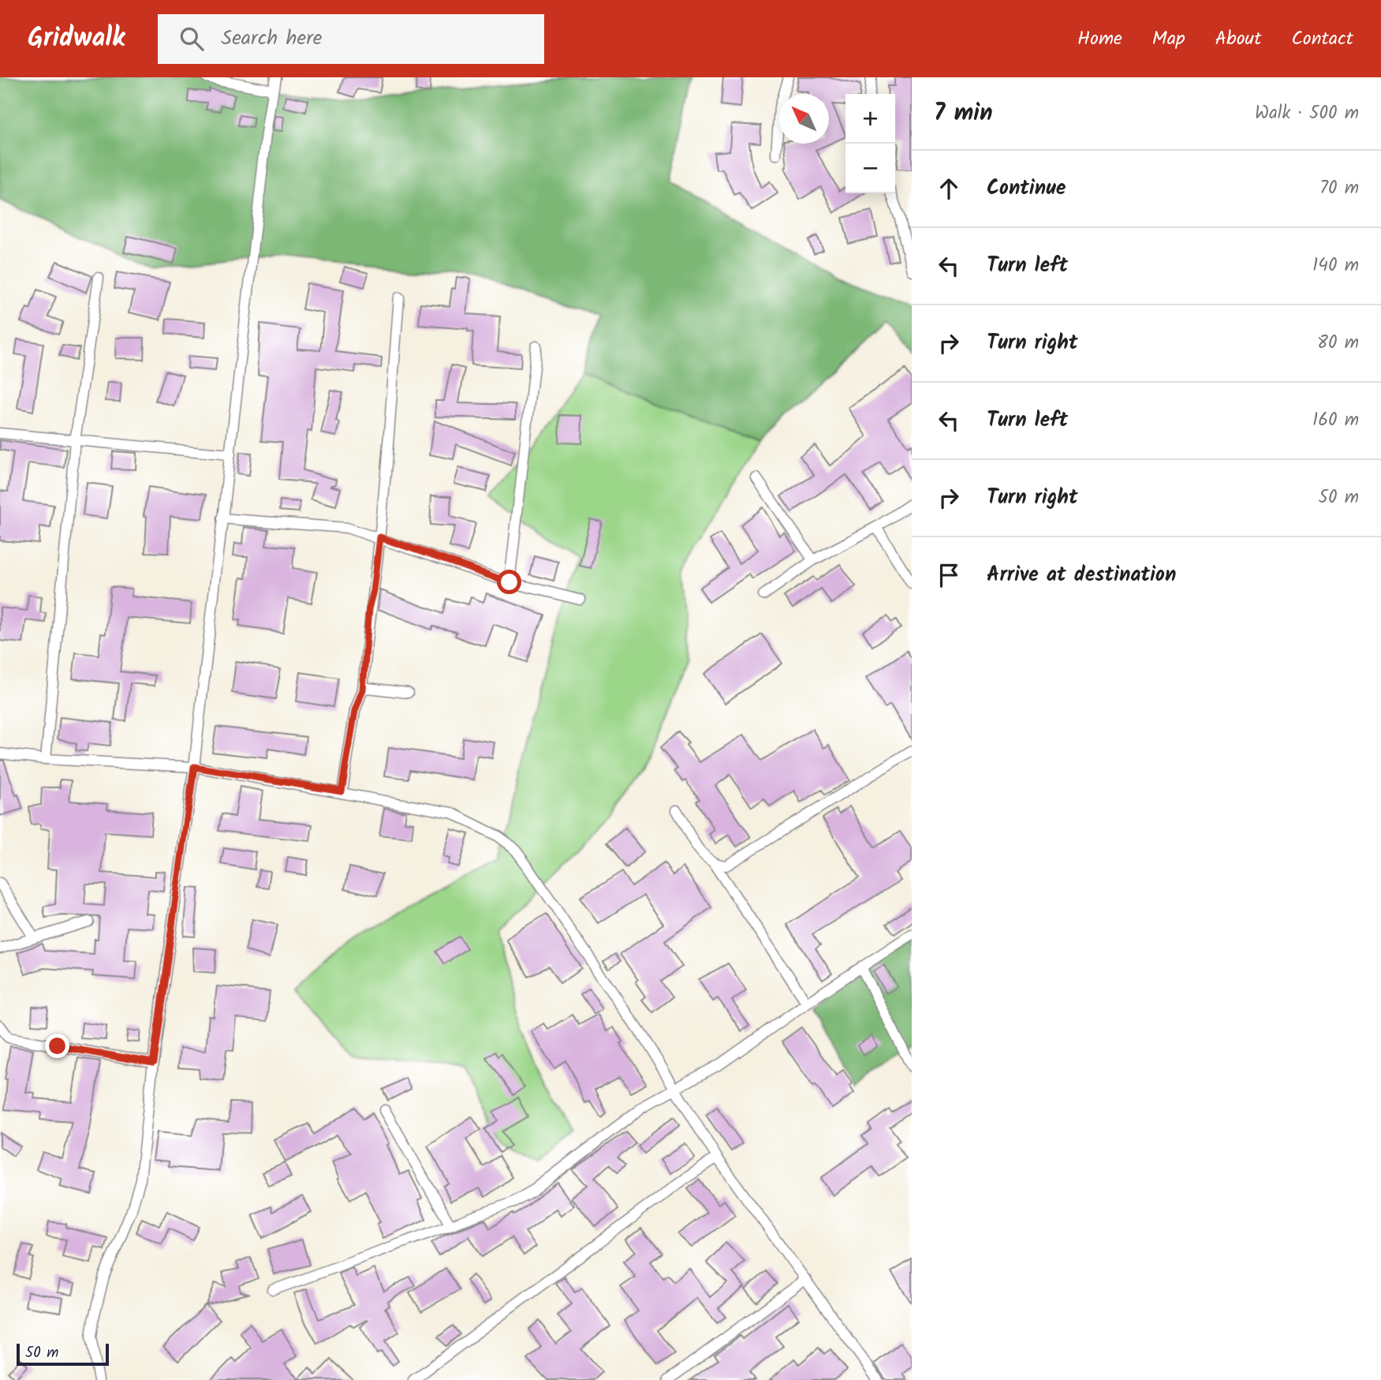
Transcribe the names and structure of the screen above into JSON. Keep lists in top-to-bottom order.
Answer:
{
  "scale_bar": "50 m",
  "north": "top left",
  "page": {
    "header": "Gridwalk",
    "search": "Search here",
    "nav": [
      "Home",
      "Map",
      "About",
      "Contact"
    ],
    "heading": ["7 min", "Walk · 500 m"],
    "map_buttons": ["+", "−"],
    "list": [
      ["Continue", "70 m"],
      ["Turn left", "140 m"],
      ["Turn right", "80 m"],
      ["Turn left", "160 m"],
      ["Turn right", "50 m"],
      "Arrive at destination"
    ],
    "scale": "50 m"
  }
}
